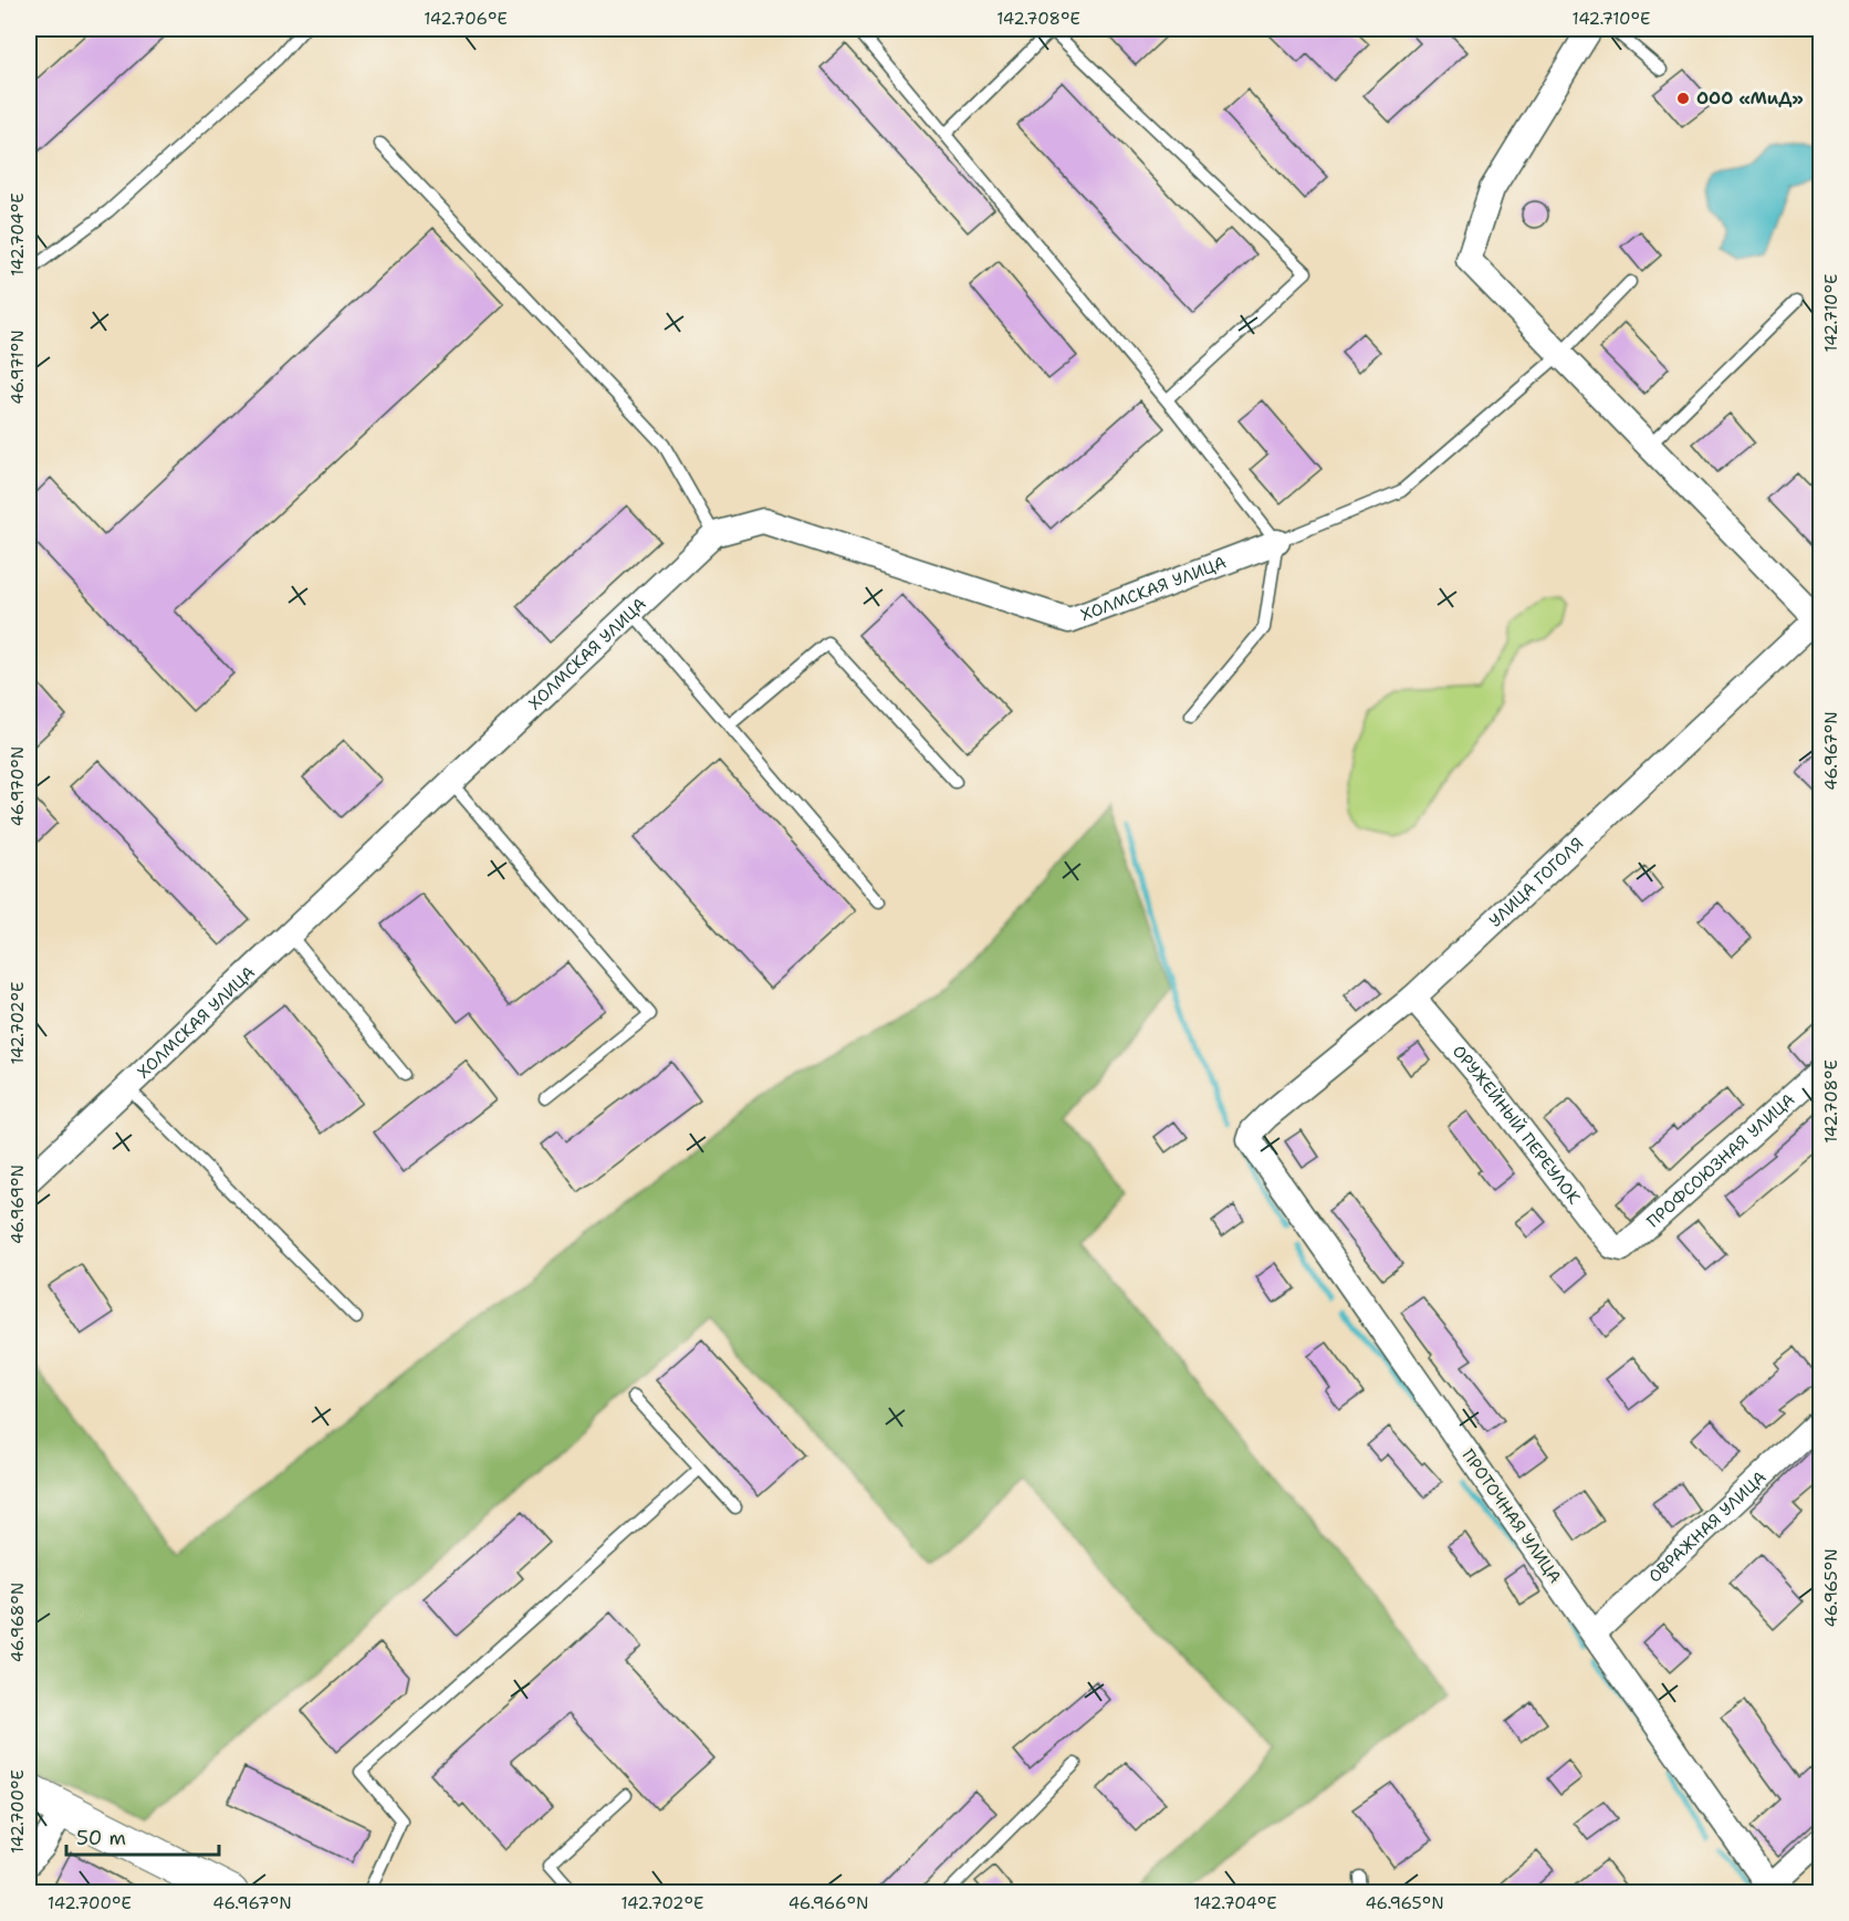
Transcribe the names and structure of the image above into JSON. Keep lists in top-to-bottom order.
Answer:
{
  "streets": {
    "street": [
      "ХОЛМСКАЯ УЛИЦА",
      "УЛИЦА ГОГОЛЯ",
      "ОРУЖЕЙНЫЙ ПЕРЕУЛОК",
      "ПРОФСОЮЗНАЯ УЛИЦА",
      "ПРОТОЧНАЯ УЛИЦА",
      "ОВРАЖНАЯ УЛИЦА"
    ]
  },
  "crossings": [
    ["УЛИЦА ГОГОЛЯ", "ОРУЖЕЙНЫЙ ПЕРЕУЛОК"],
    ["УЛИЦА ГОГОЛЯ", "ПРОТОЧНАЯ УЛИЦА"],
    ["ОРУЖЕЙНЫЙ ПЕРЕУЛОК", "ПРОФСОЮЗНАЯ УЛИЦА"],
    ["ПРОТОЧНАЯ УЛИЦА", "ОВРАЖНАЯ УЛИЦА"]
  ],
  "places": ["ООО «МиД»"],
  "scale_bar": "50 m",
  "coordinates": [
    "142.706°E",
    "142.708°E",
    "142.710°E",
    "142.704°E",
    "46.971°N",
    "46.967°N",
    "46.970°N",
    "142.702°E",
    "46.969°N",
    "46.965°N",
    "46.968°N",
    "142.700°E",
    "46.966°N"
  ]
}
